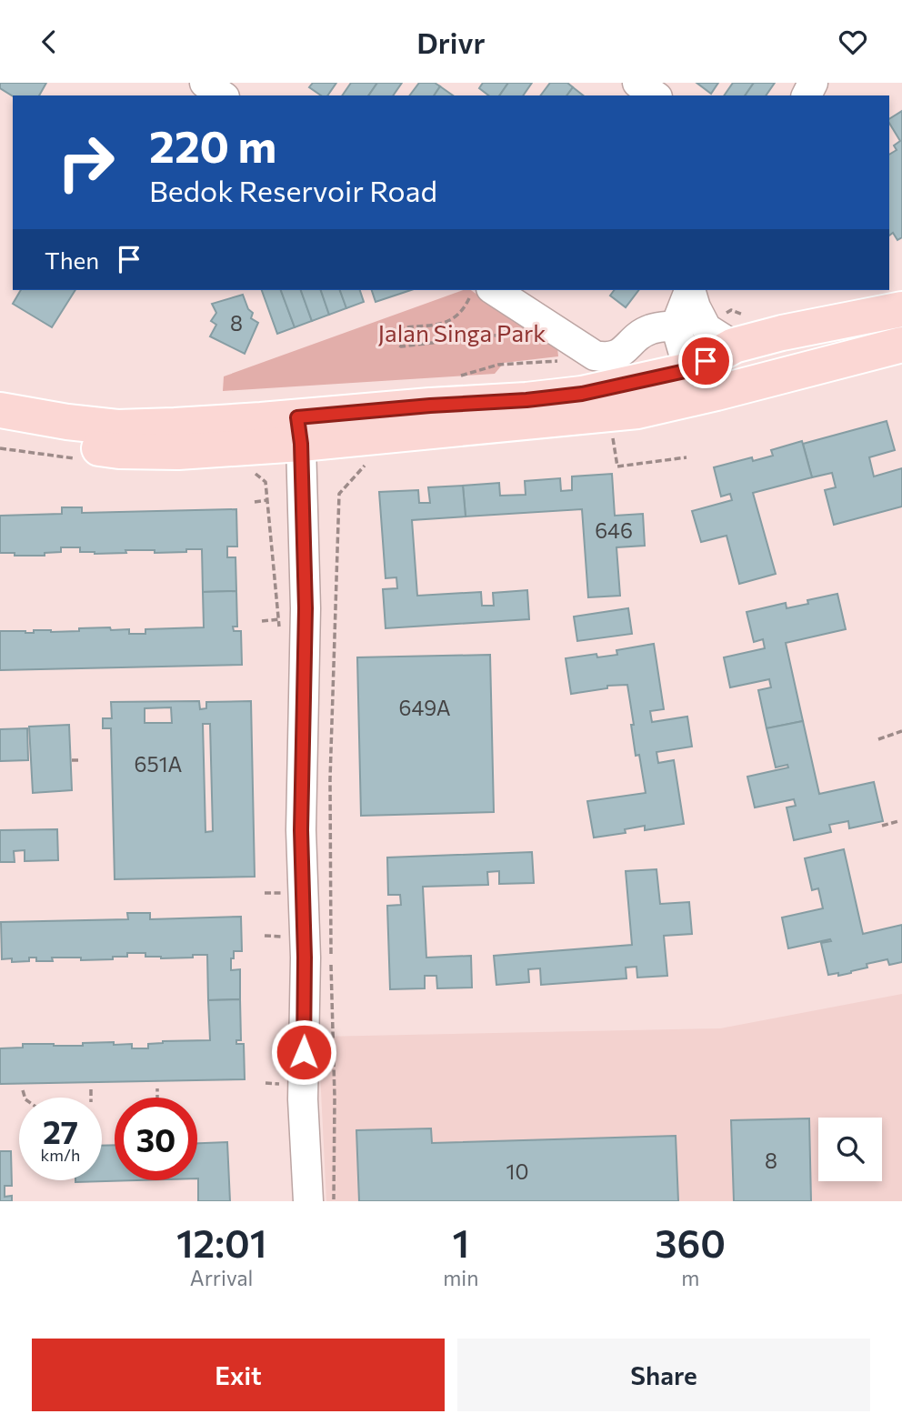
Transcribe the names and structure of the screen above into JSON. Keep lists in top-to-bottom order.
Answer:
{
  "parks": ["Jalan Singa Park"],
  "house_numbers": [
    "8",
    "646",
    "649A",
    "651A",
    "8",
    "10"
  ],
  "page": {
    "header": "Drivr",
    "turn": ["220 m", "Bedok Reservoir Road"],
    "then": "Then",
    "speed": "27 km/h",
    "limit": "30",
    "eta": [
      "12:01",
      "Arrival",
      "1",
      "min",
      "360",
      "m"
    ],
    "buttons": ["Exit", "Share"]
  }
}
